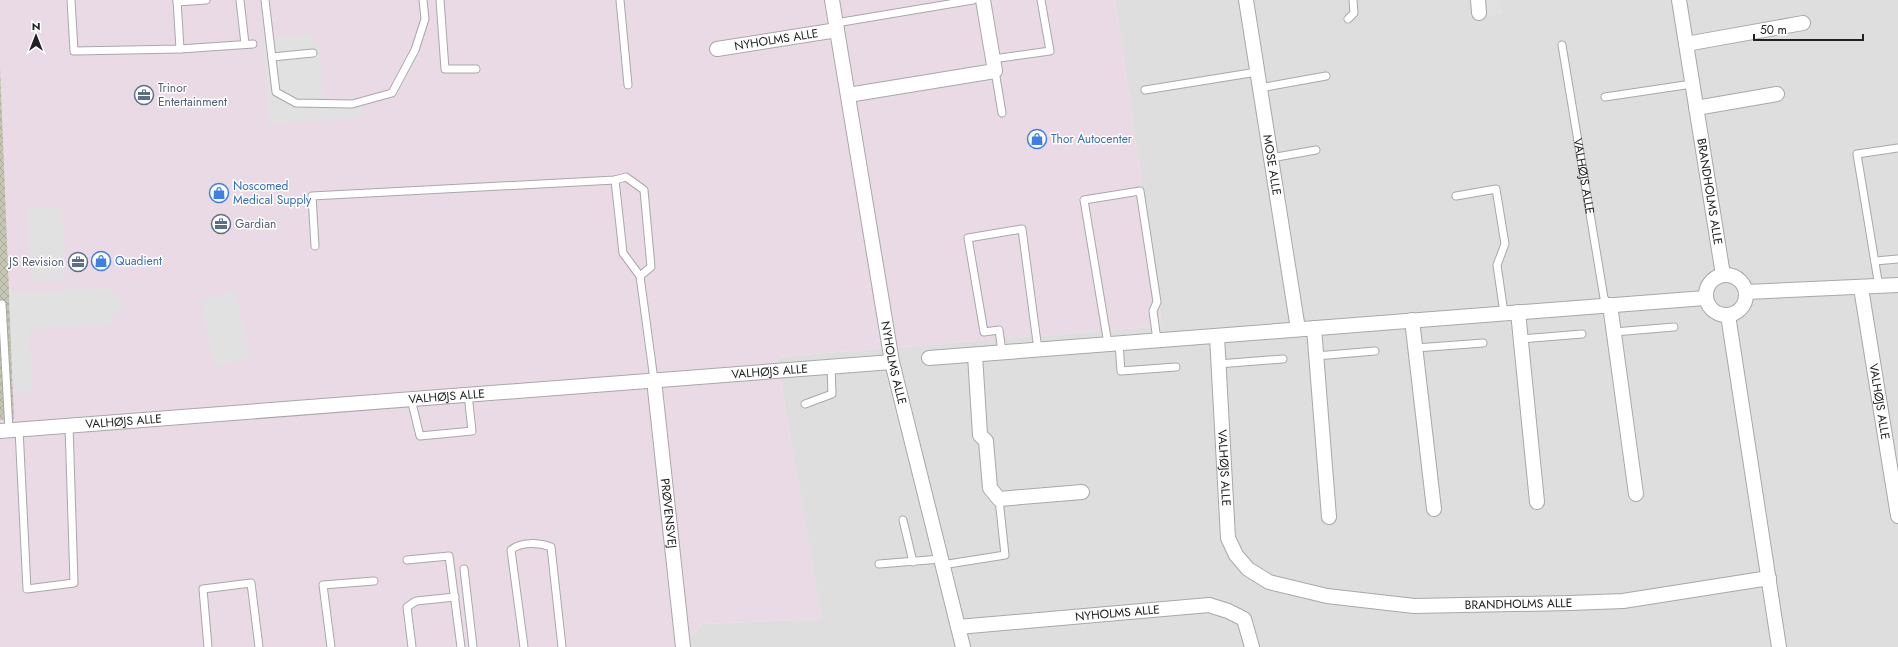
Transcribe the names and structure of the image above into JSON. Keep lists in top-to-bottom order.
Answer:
{
  "streets": {
    "street": [
      "NYHOLMS ALLE",
      "MOSE ALLE",
      "VALHØJS ALLE",
      "BRANDHOLMS ALLE",
      "PRØVENSVEJ"
    ]
  },
  "crossings": [
    ["NYHOLMS ALLE", "VALHØJS ALLE"],
    ["VALHØJS ALLE", "BRANDHOLMS ALLE"],
    ["VALHØJS ALLE", "PRØVENSVEJ"]
  ],
  "places": {
    "office": ["Trinor Entertainment", "Gardian", "JS Revision"],
    "shop": ["Thor Autocenter", "Noscomed Medical Supply", "Quadient"]
  },
  "scale_bar": "50 m",
  "north": "top"
}
